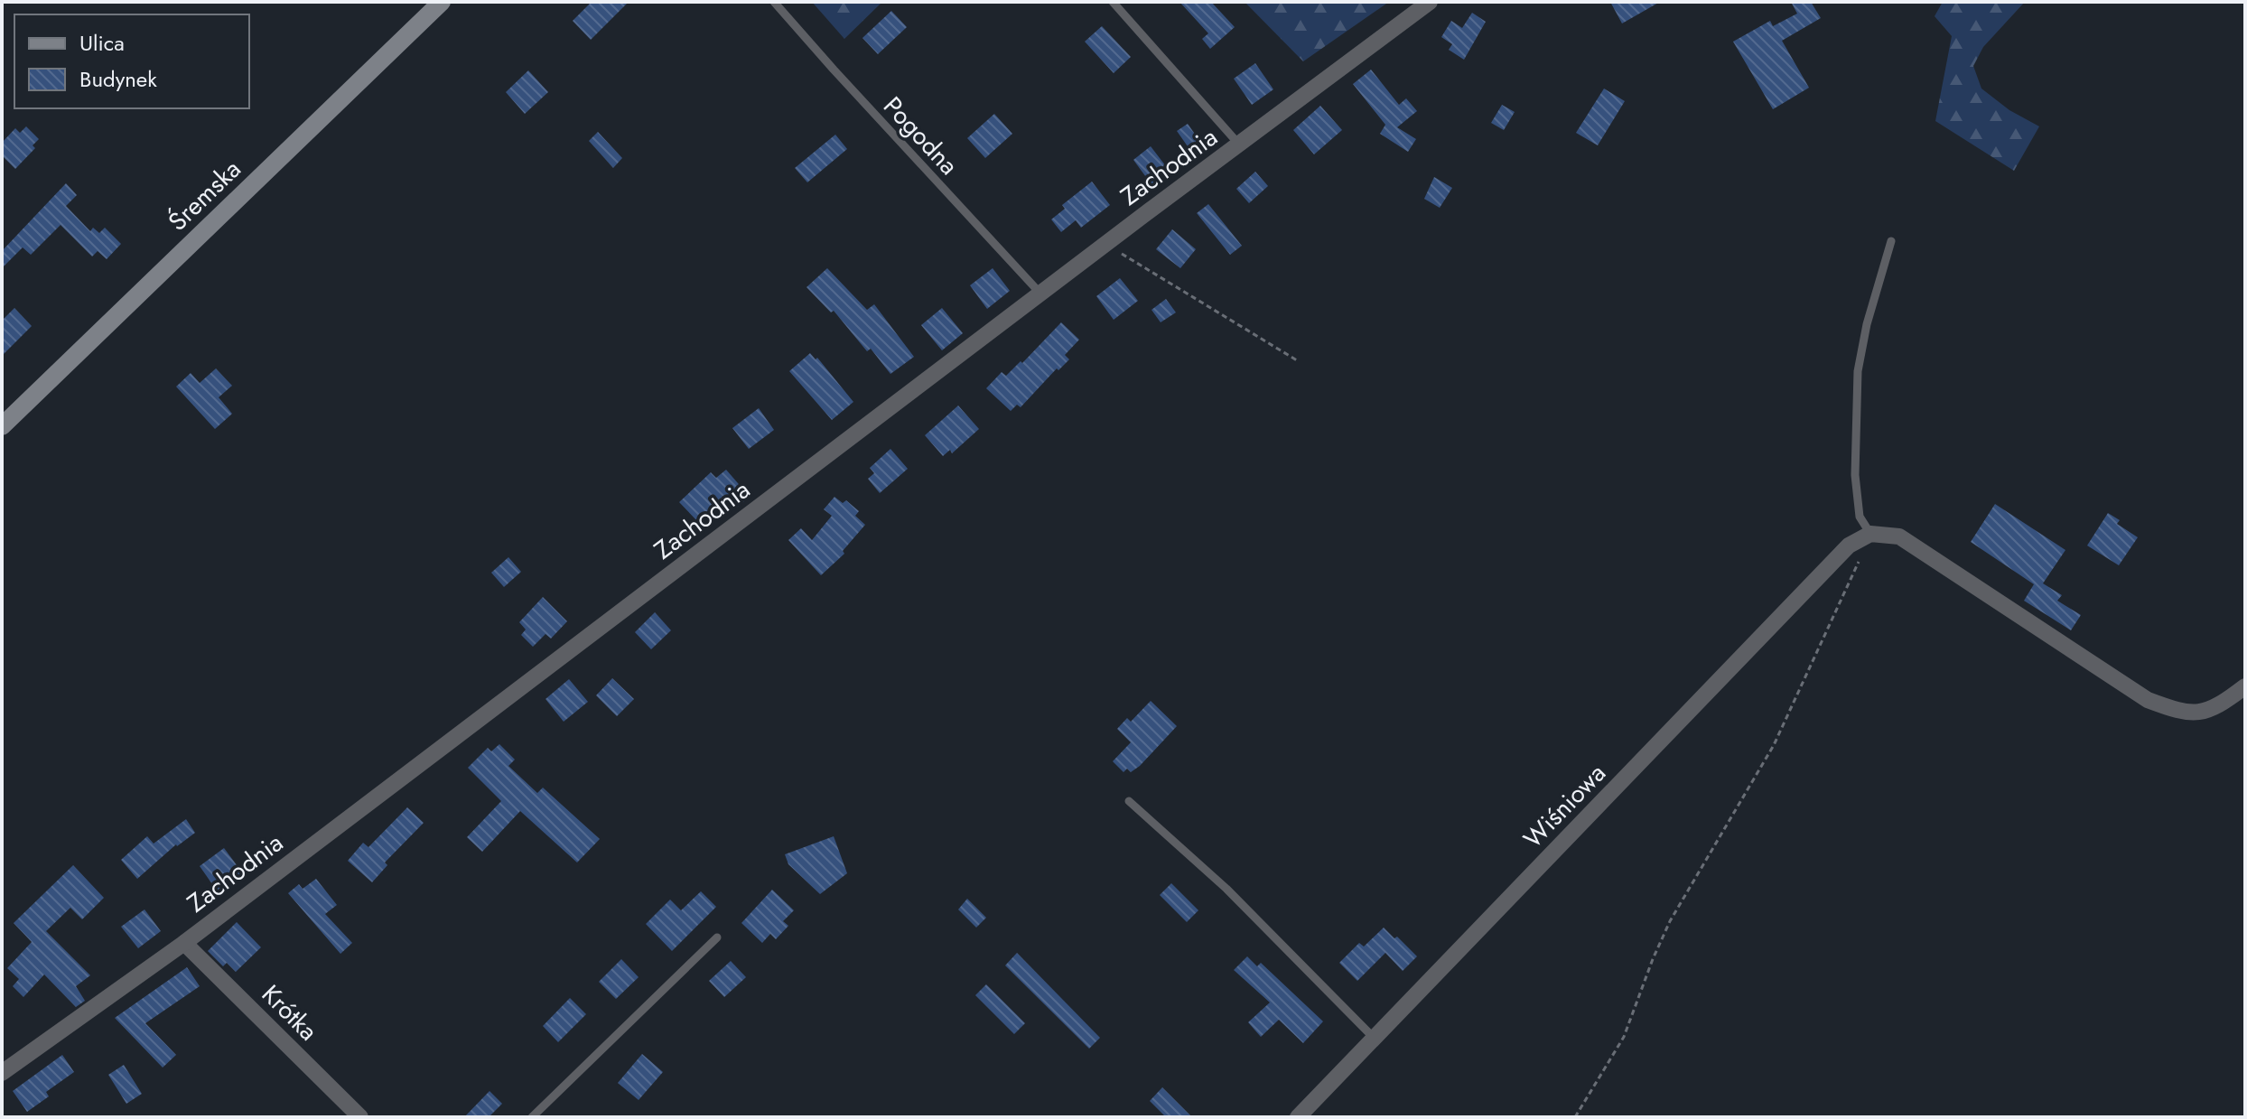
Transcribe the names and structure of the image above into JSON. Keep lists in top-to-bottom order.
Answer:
{
  "streets": {
    "main road": ["Śremska"],
    "street": ["Zachodnia", "Wiśniowa", "Krótka"],
    "lane": ["Pogodna"]
  },
  "crossings": [
    ["Pogodna", "Zachodnia"],
    ["Zachodnia", "Krótka"]
  ],
  "legend": ["Ulica", "Budynek"]
}
